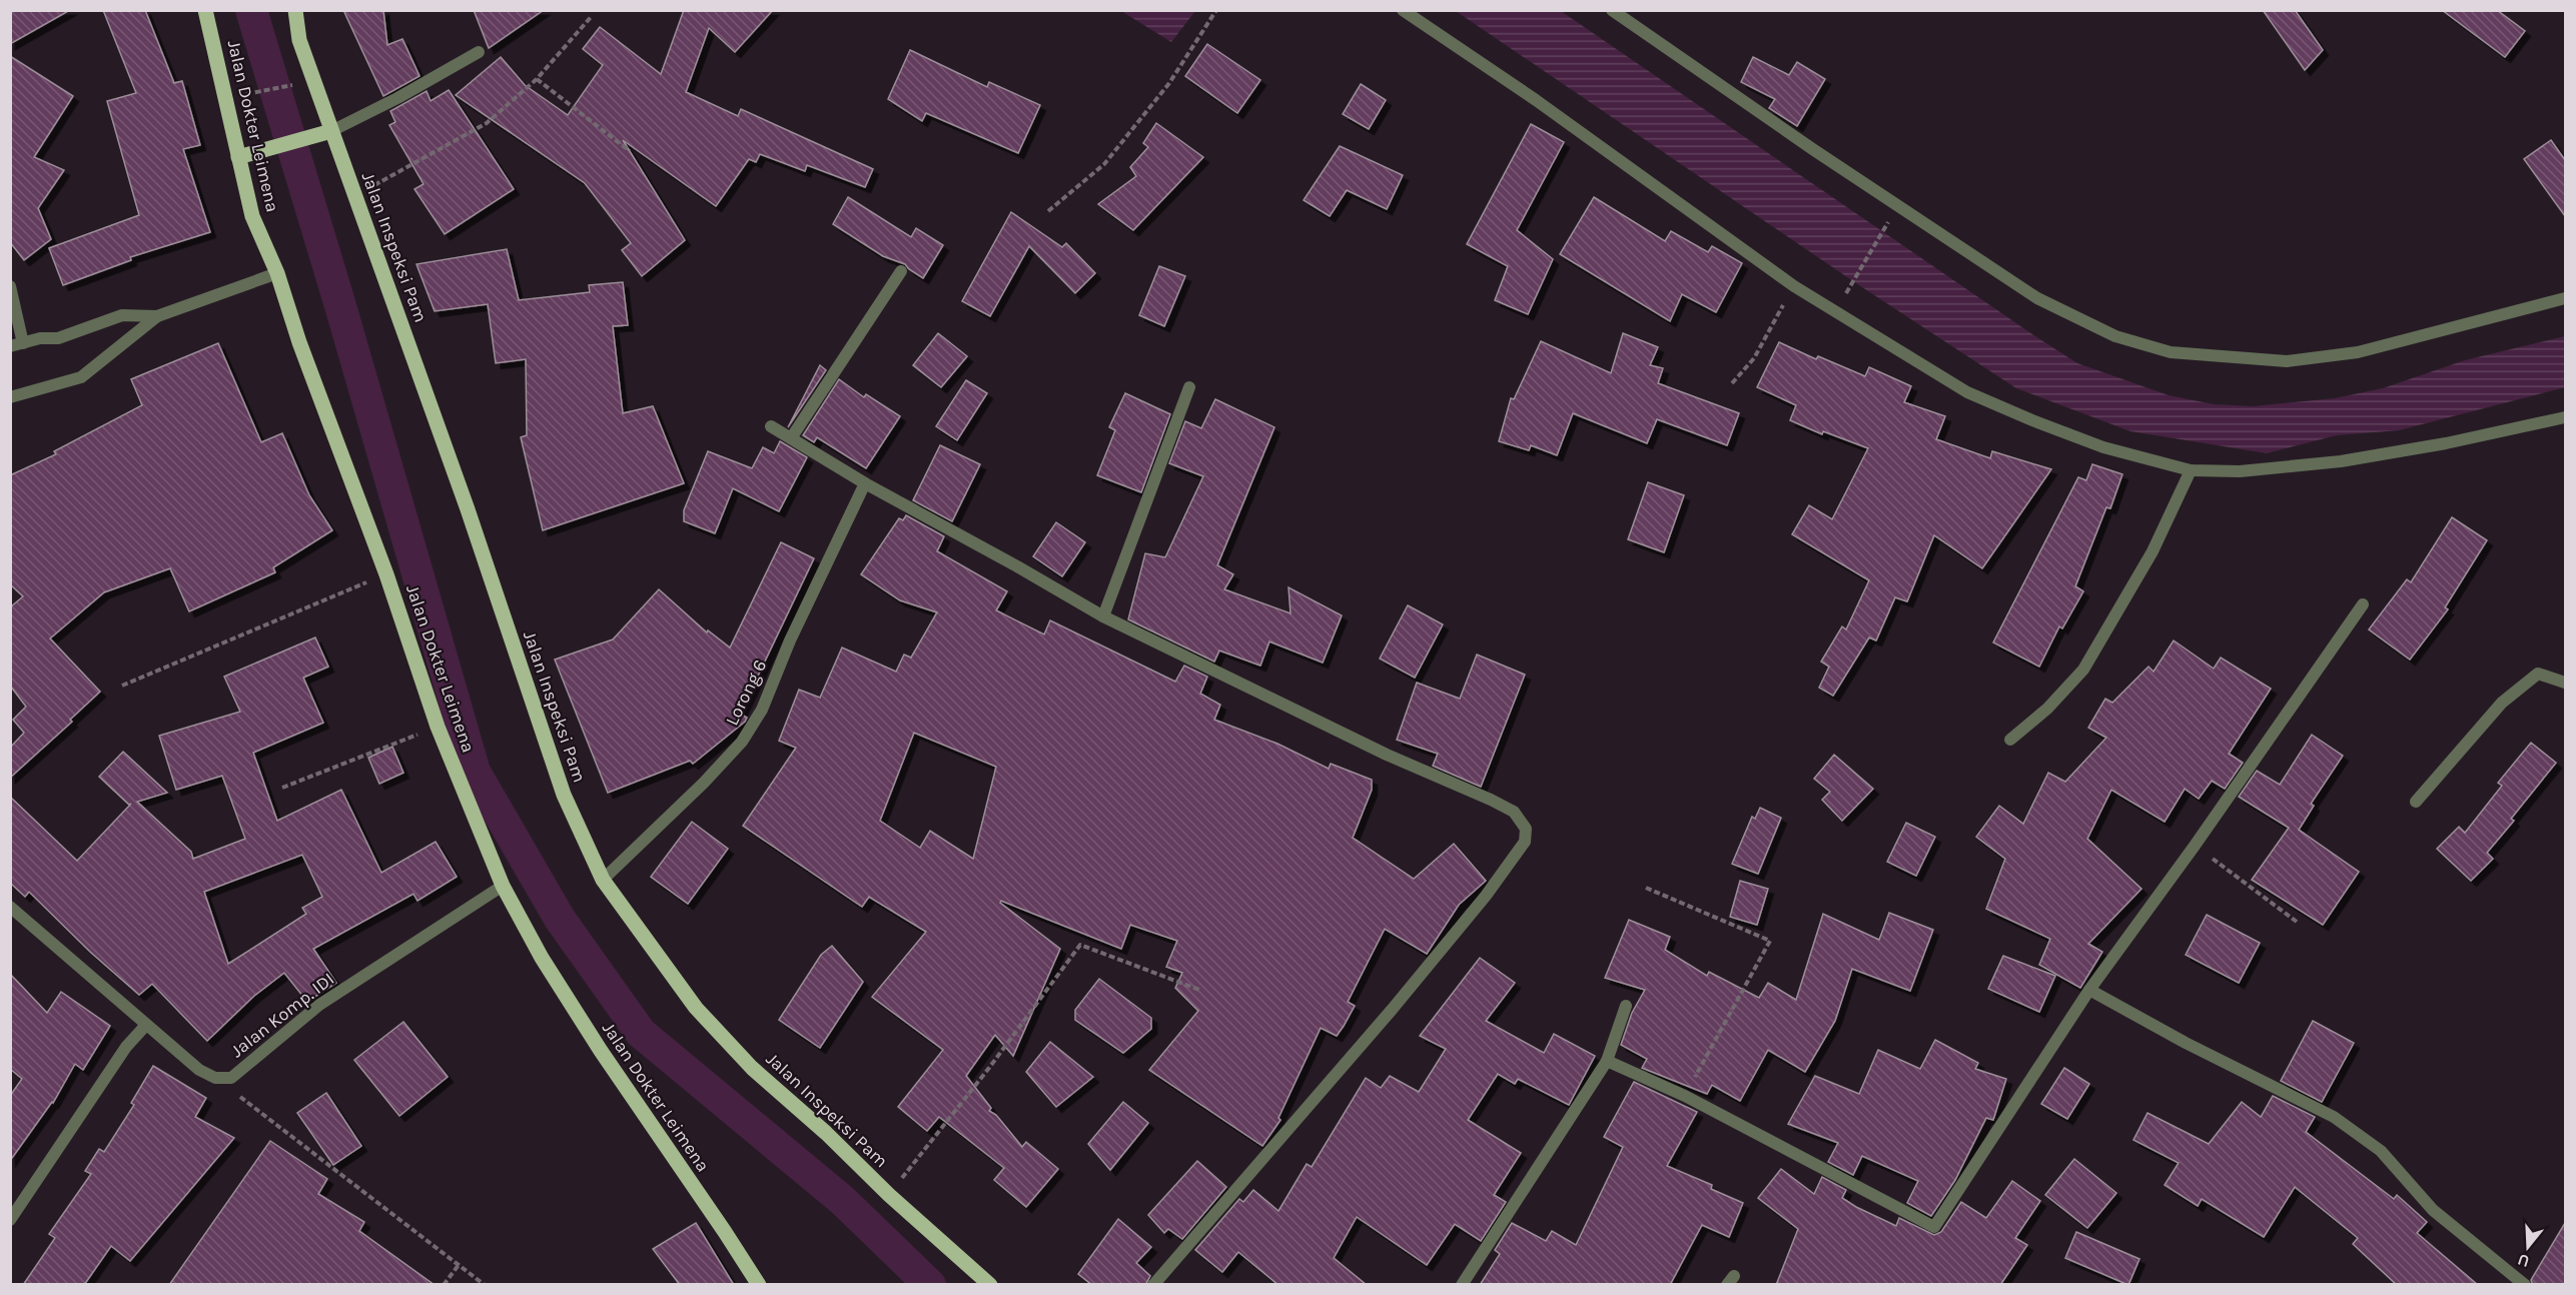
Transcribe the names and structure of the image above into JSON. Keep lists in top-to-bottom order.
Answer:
{
  "streets": {
    "main road": ["Jalan Dokter Leimena", "Jalan Inspeksi Pam"],
    "street": ["Lorong 6", "Jalan Komp. IDI"]
  },
  "crossings": [
    ["Jalan Dokter Leimena", "Jalan Komp. IDI"],
    ["Jalan Inspeksi Pam", "Lorong 6"]
  ],
  "north": "bottom"
}
